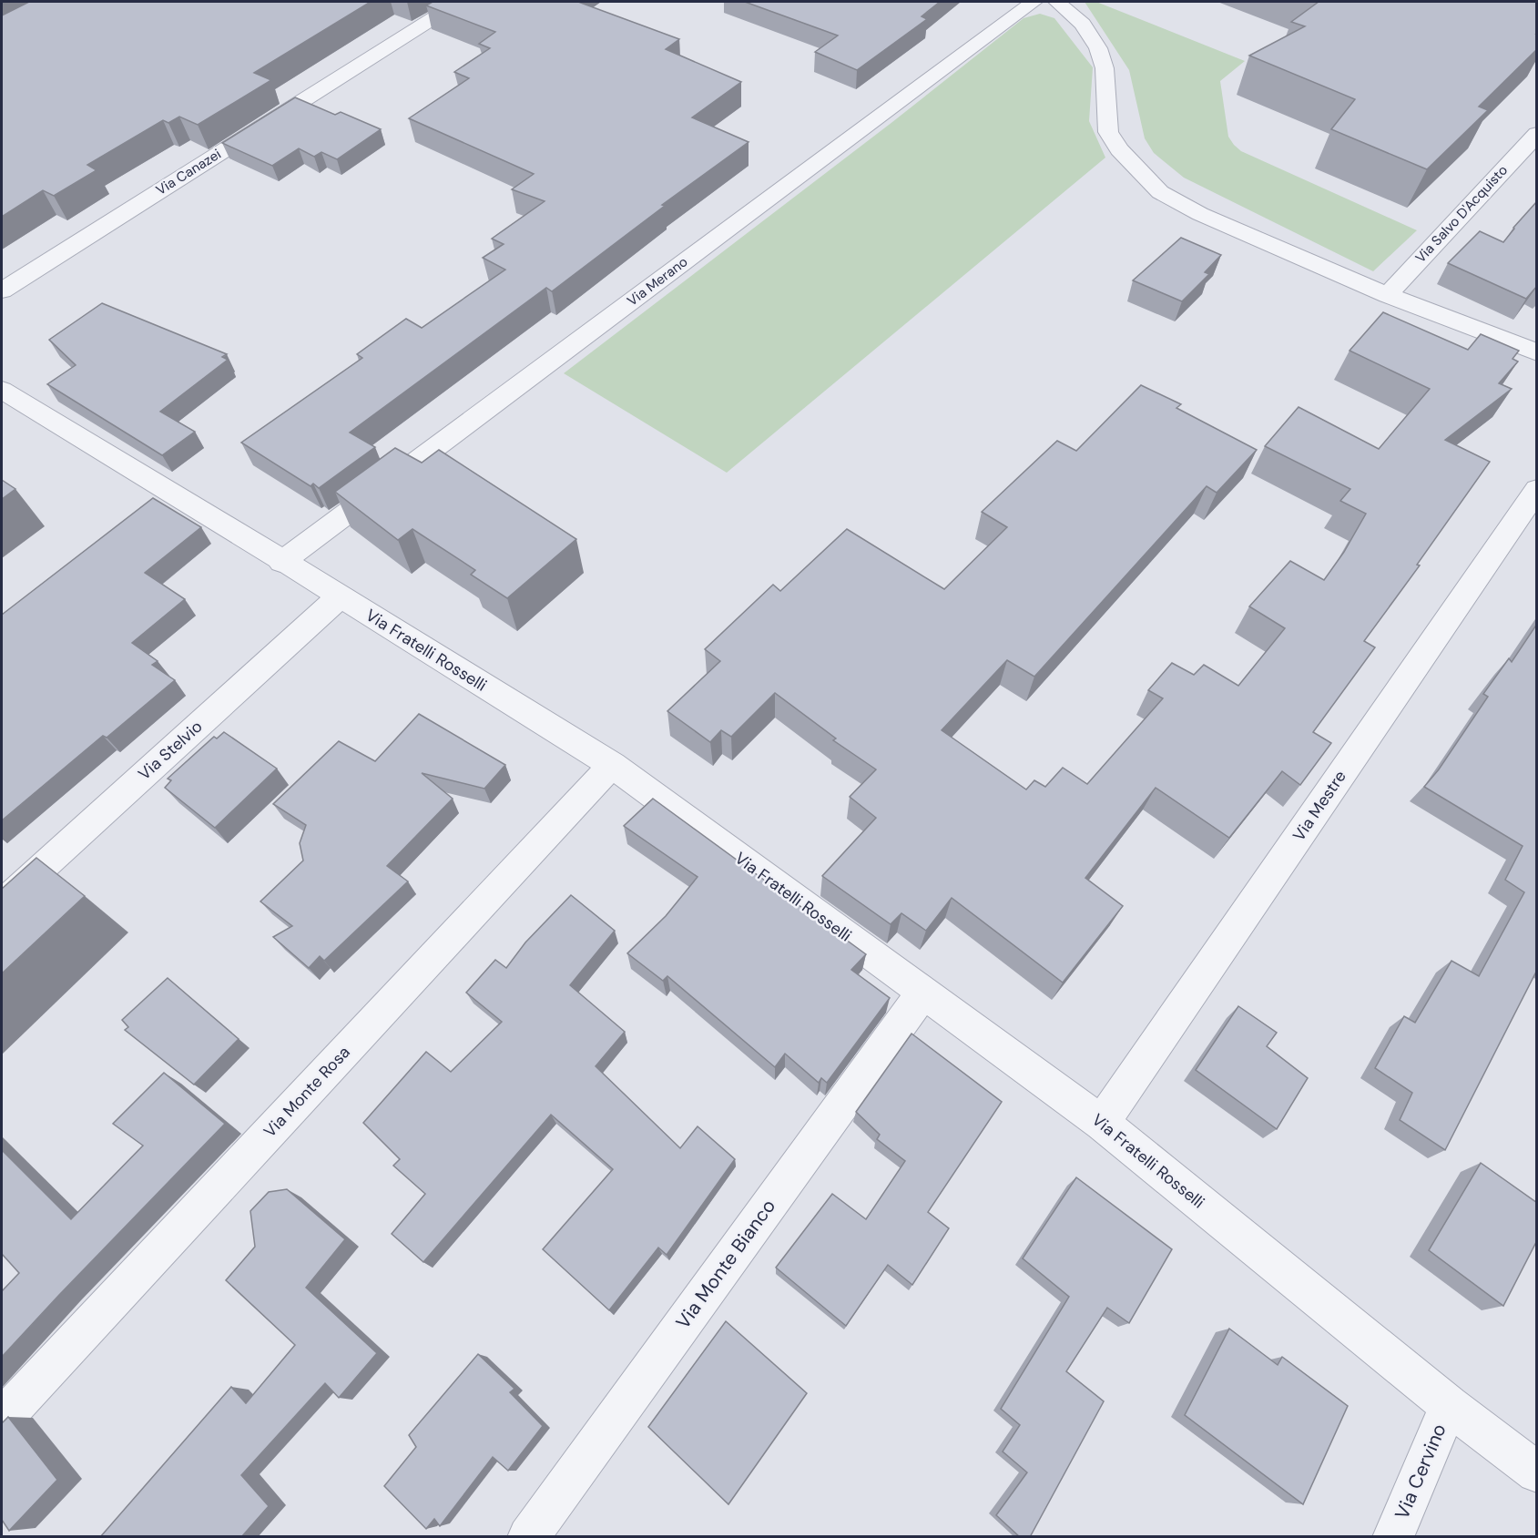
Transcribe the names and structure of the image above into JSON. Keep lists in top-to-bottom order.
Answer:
{
  "streets": {
    "street": [
      "Via Canazei",
      "Via Salvo D'Acquisto",
      "Via Merano",
      "Via Fratelli Rosselli",
      "Via Stelvio",
      "Via Mestre",
      "Via Monte Rosa",
      "Via Monte Bianco",
      "Via Cervino"
    ]
  },
  "crossings": [
    ["Via Merano", "Via Fratelli Rosselli"],
    ["Via Fratelli Rosselli", "Via Stelvio"],
    ["Via Fratelli Rosselli", "Via Mestre"],
    ["Via Fratelli Rosselli", "Via Monte Rosa"],
    ["Via Fratelli Rosselli", "Via Monte Bianco"],
    ["Via Fratelli Rosselli", "Via Cervino"]
  ]
}
